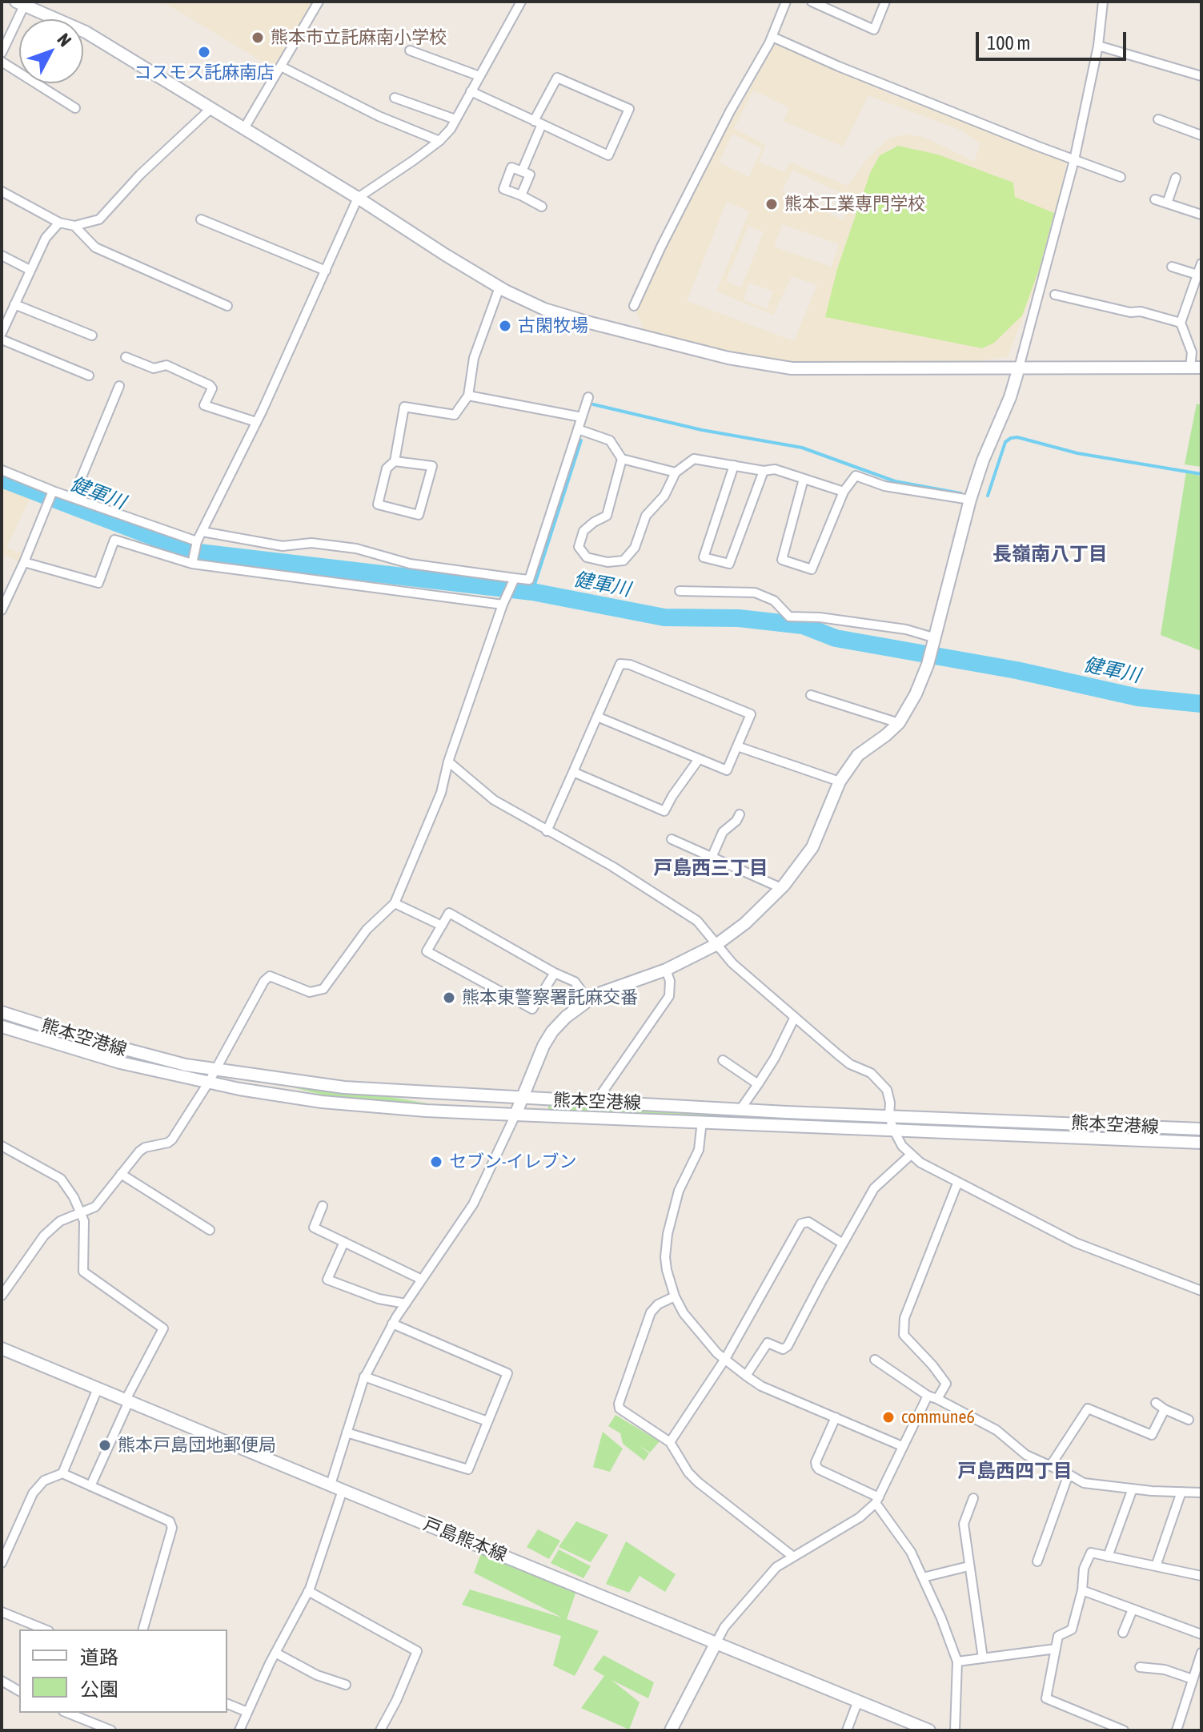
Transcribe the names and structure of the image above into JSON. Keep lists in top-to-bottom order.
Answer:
{
  "streets": {
    "main road": ["熊本空港線", "戸島熊本線"]
  },
  "districts": ["長嶺南八丁目", "戸島西三丁目", "戸島西四丁目"],
  "water": ["健軍川"],
  "places": [
    "熊本市立託麻南小学校",
    "コスモス託麻南店",
    "熊本工業専門学校",
    "古閑牧場",
    "熊本東警察署託麻交番",
    "セブン-イレブン",
    "commune6",
    "熊本戸島団地郵便局"
  ],
  "legend": ["道路", "公園"],
  "scale_bar": "100 m",
  "north": "top right"
}
